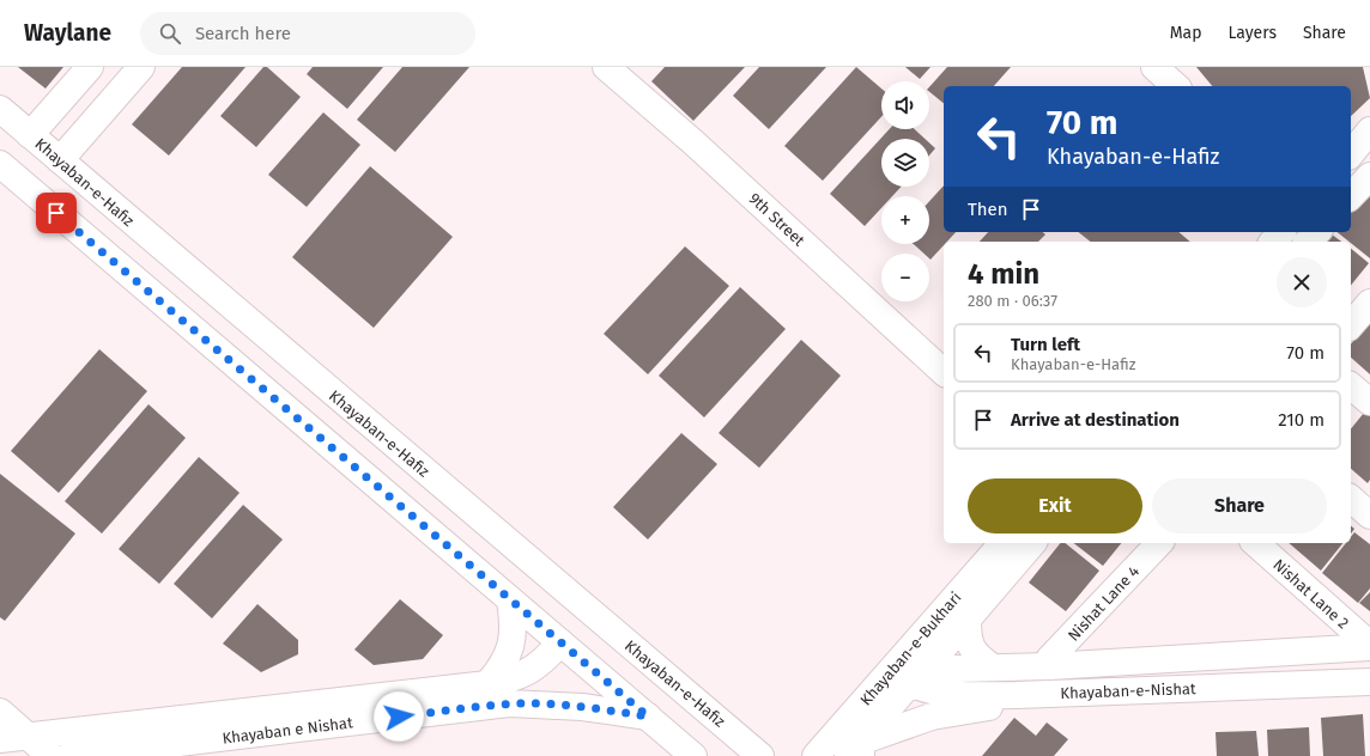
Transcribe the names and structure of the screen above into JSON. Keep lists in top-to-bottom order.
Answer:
{
  "streets": {
    "street": [
      "Khayaban-e-Hafiz",
      "9th Street",
      "Nishat Lane 2",
      "Nishat Lane 4",
      "Khayaban-e-Bukhari",
      "Khayaban-e-Nishat",
      "Khayaban e Nishat"
    ]
  },
  "crossings": [
    ["Nishat Lane 2", "Khayaban-e-Nishat"],
    ["Nishat Lane 4", "Khayaban-e-Nishat"],
    ["Khayaban-e-Bukhari", "Khayaban-e-Nishat"]
  ],
  "page": {
    "header": "Waylane",
    "search": "Search here",
    "nav": ["Map", "Layers", "Share"],
    "map_buttons": ["+", "−"],
    "turn": ["70 m", "Khayaban-e-Hafiz"],
    "then": "Then",
    "heading": ["4 min", "280 m · 06:37"],
    "list": [
      {
        "name": "Turn left",
        "note": "Khayaban-e-Hafiz",
        "value": "70 m"
      },
      {
        "name": "Arrive at destination",
        "value": "210 m"
      }
    ],
    "buttons": ["Exit", "Share"]
  }
}
